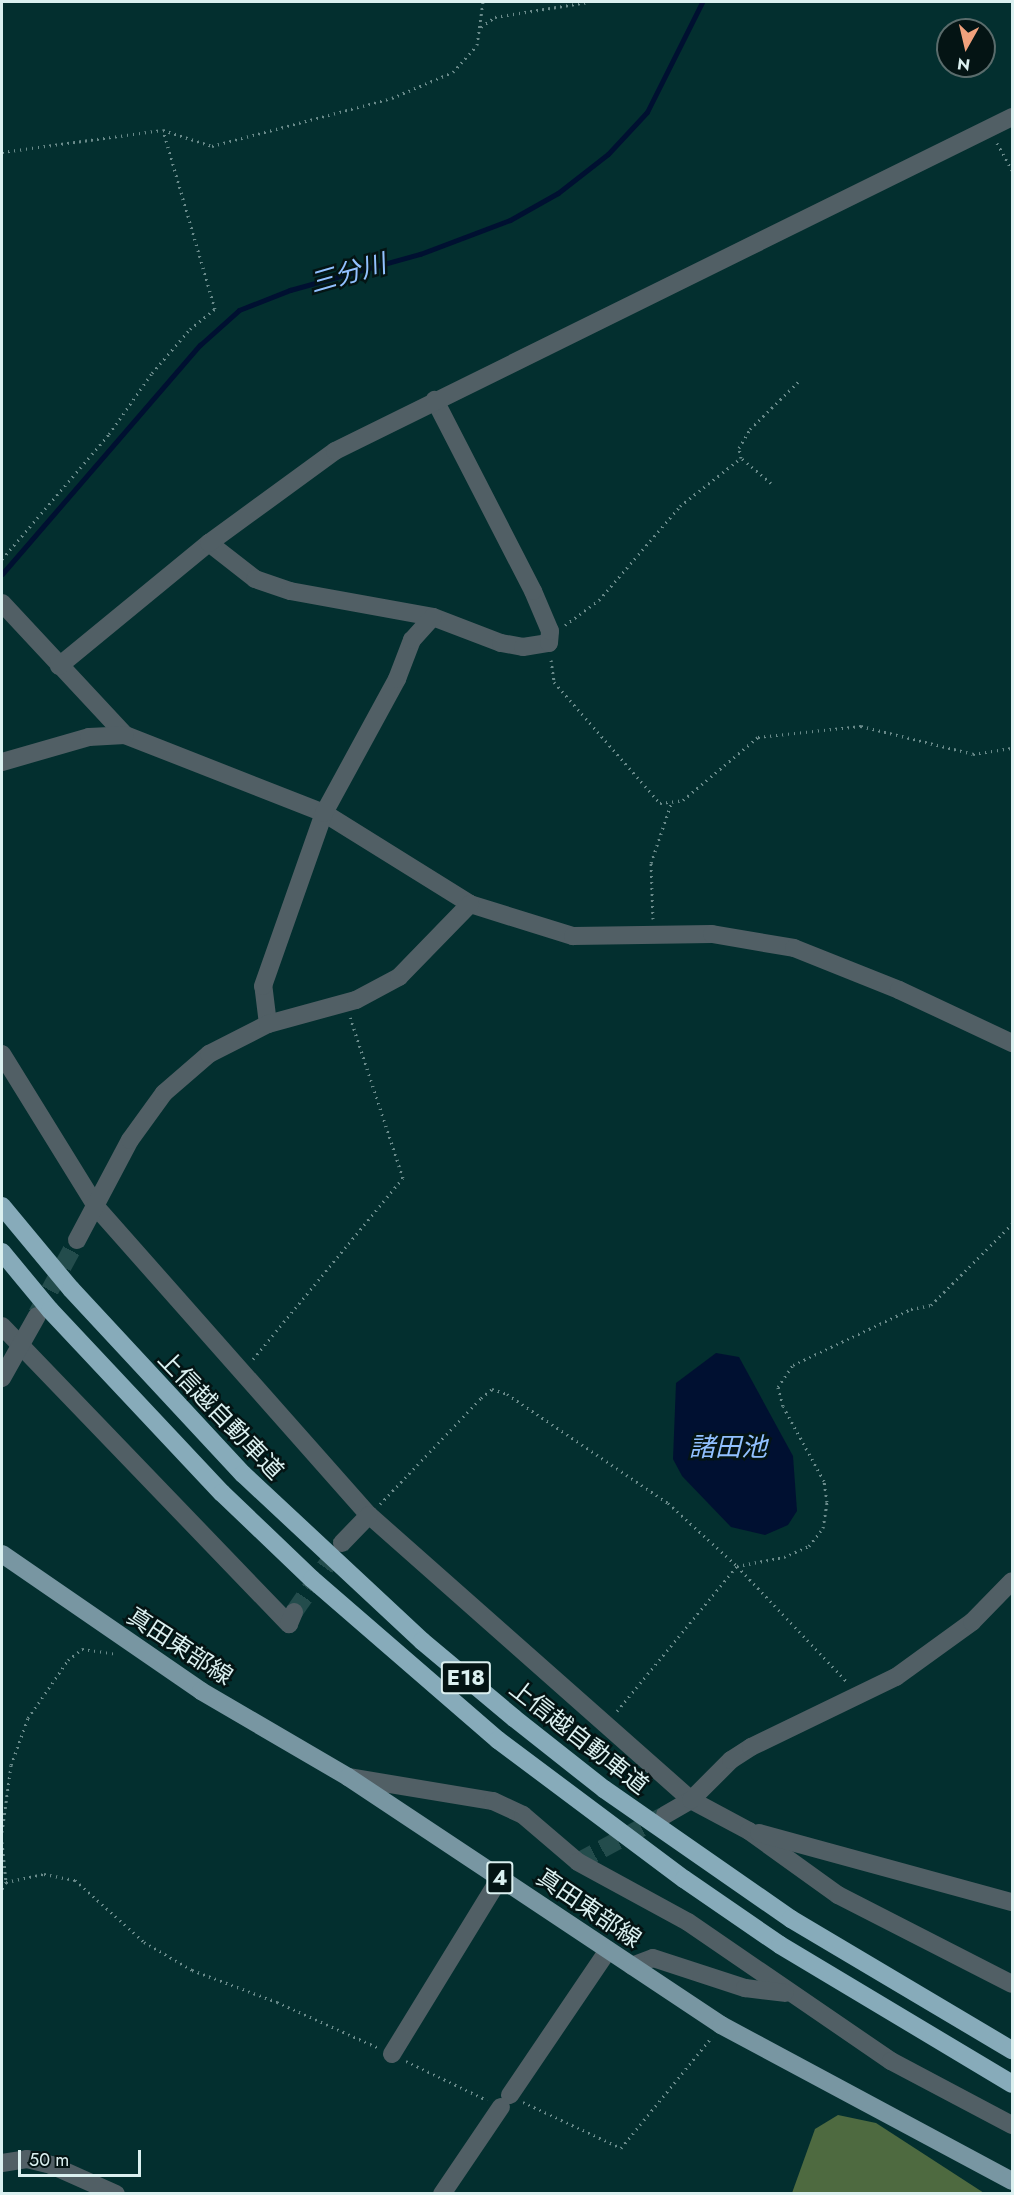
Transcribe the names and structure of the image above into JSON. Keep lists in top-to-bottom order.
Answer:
{
  "streets": {
    "highway": ["上信越自動車道", "E18"],
    "main road": ["真田東部線", "4"]
  },
  "water": ["三分川", "諸田池"],
  "scale_bar": "50 m",
  "north": "bottom"
}
